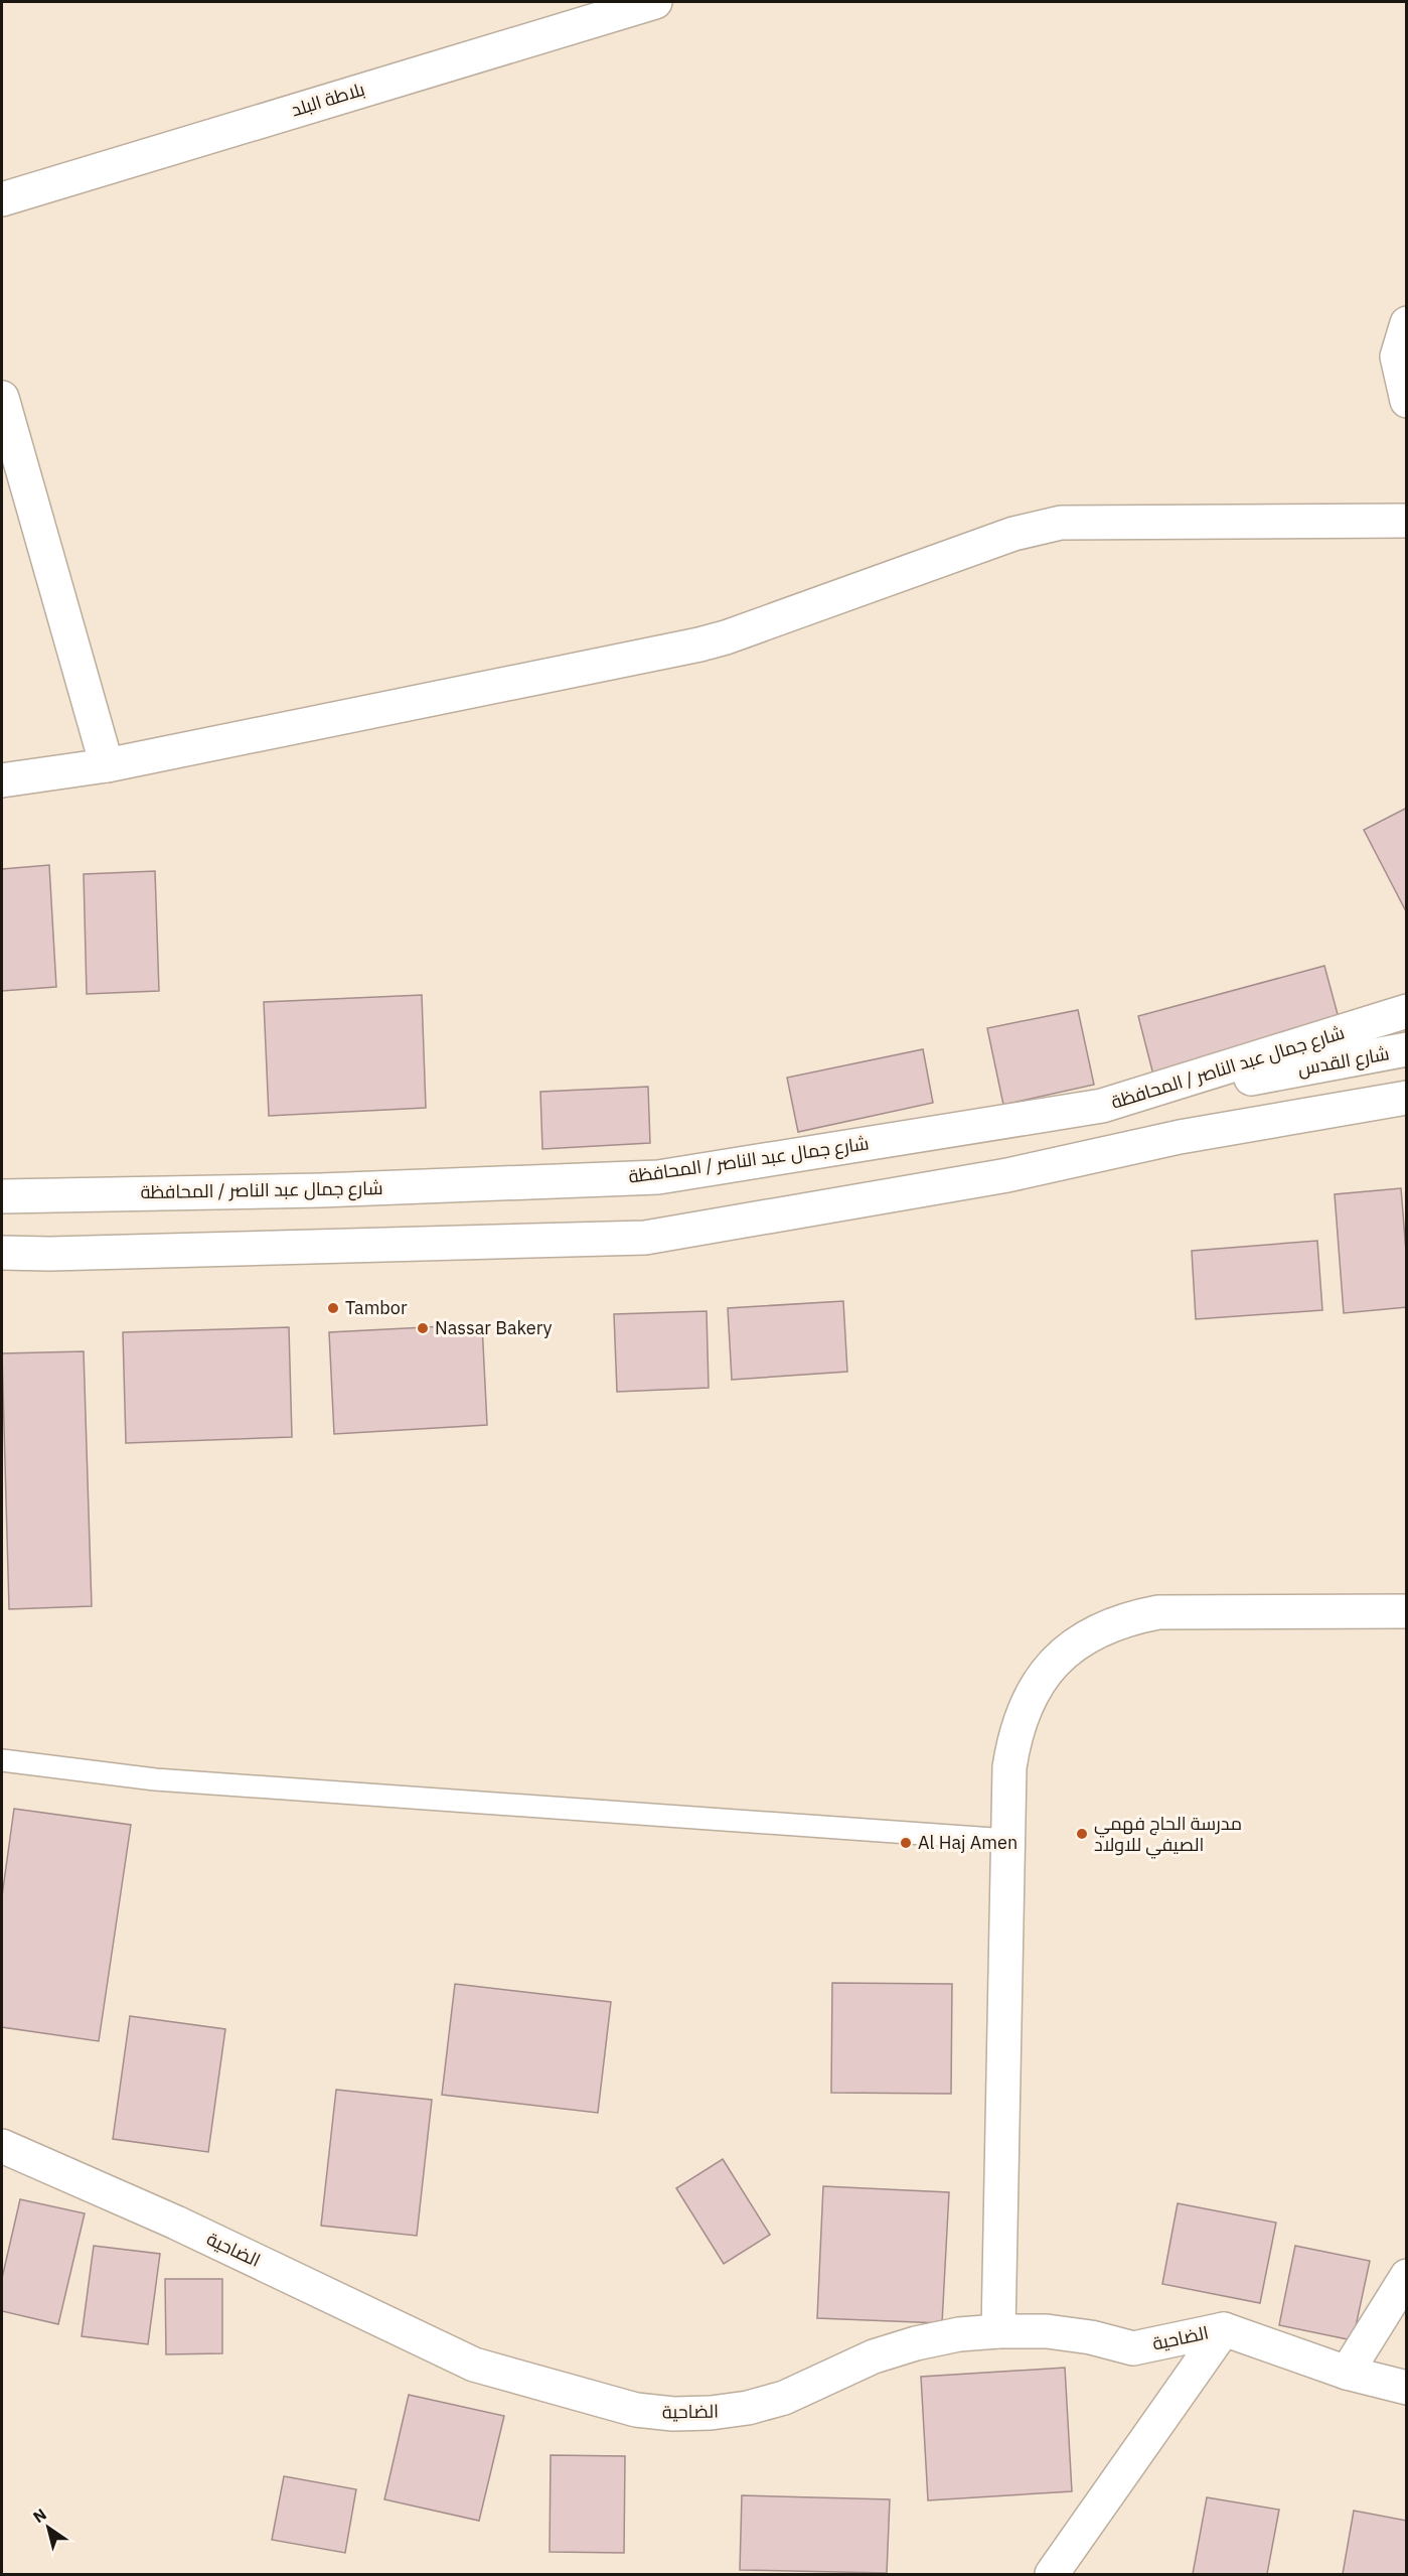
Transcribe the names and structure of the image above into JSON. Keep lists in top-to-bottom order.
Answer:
{
  "streets": {
    "street": [
      "بلاطة البلد",
      "شارع القدس",
      "شارع جمال عبد الناصر / المحافظة",
      "الضاحية"
    ]
  },
  "crossings": [
    ["شارع القدس", "شارع جمال عبد الناصر / المحافظة"]
  ],
  "places": [
    "Tambor",
    "Nassar Bakery",
    "مدرسة الحاج فهمي الصيفي للاولاد",
    "Al Haj Amen"
  ],
  "north": "top left"
}
